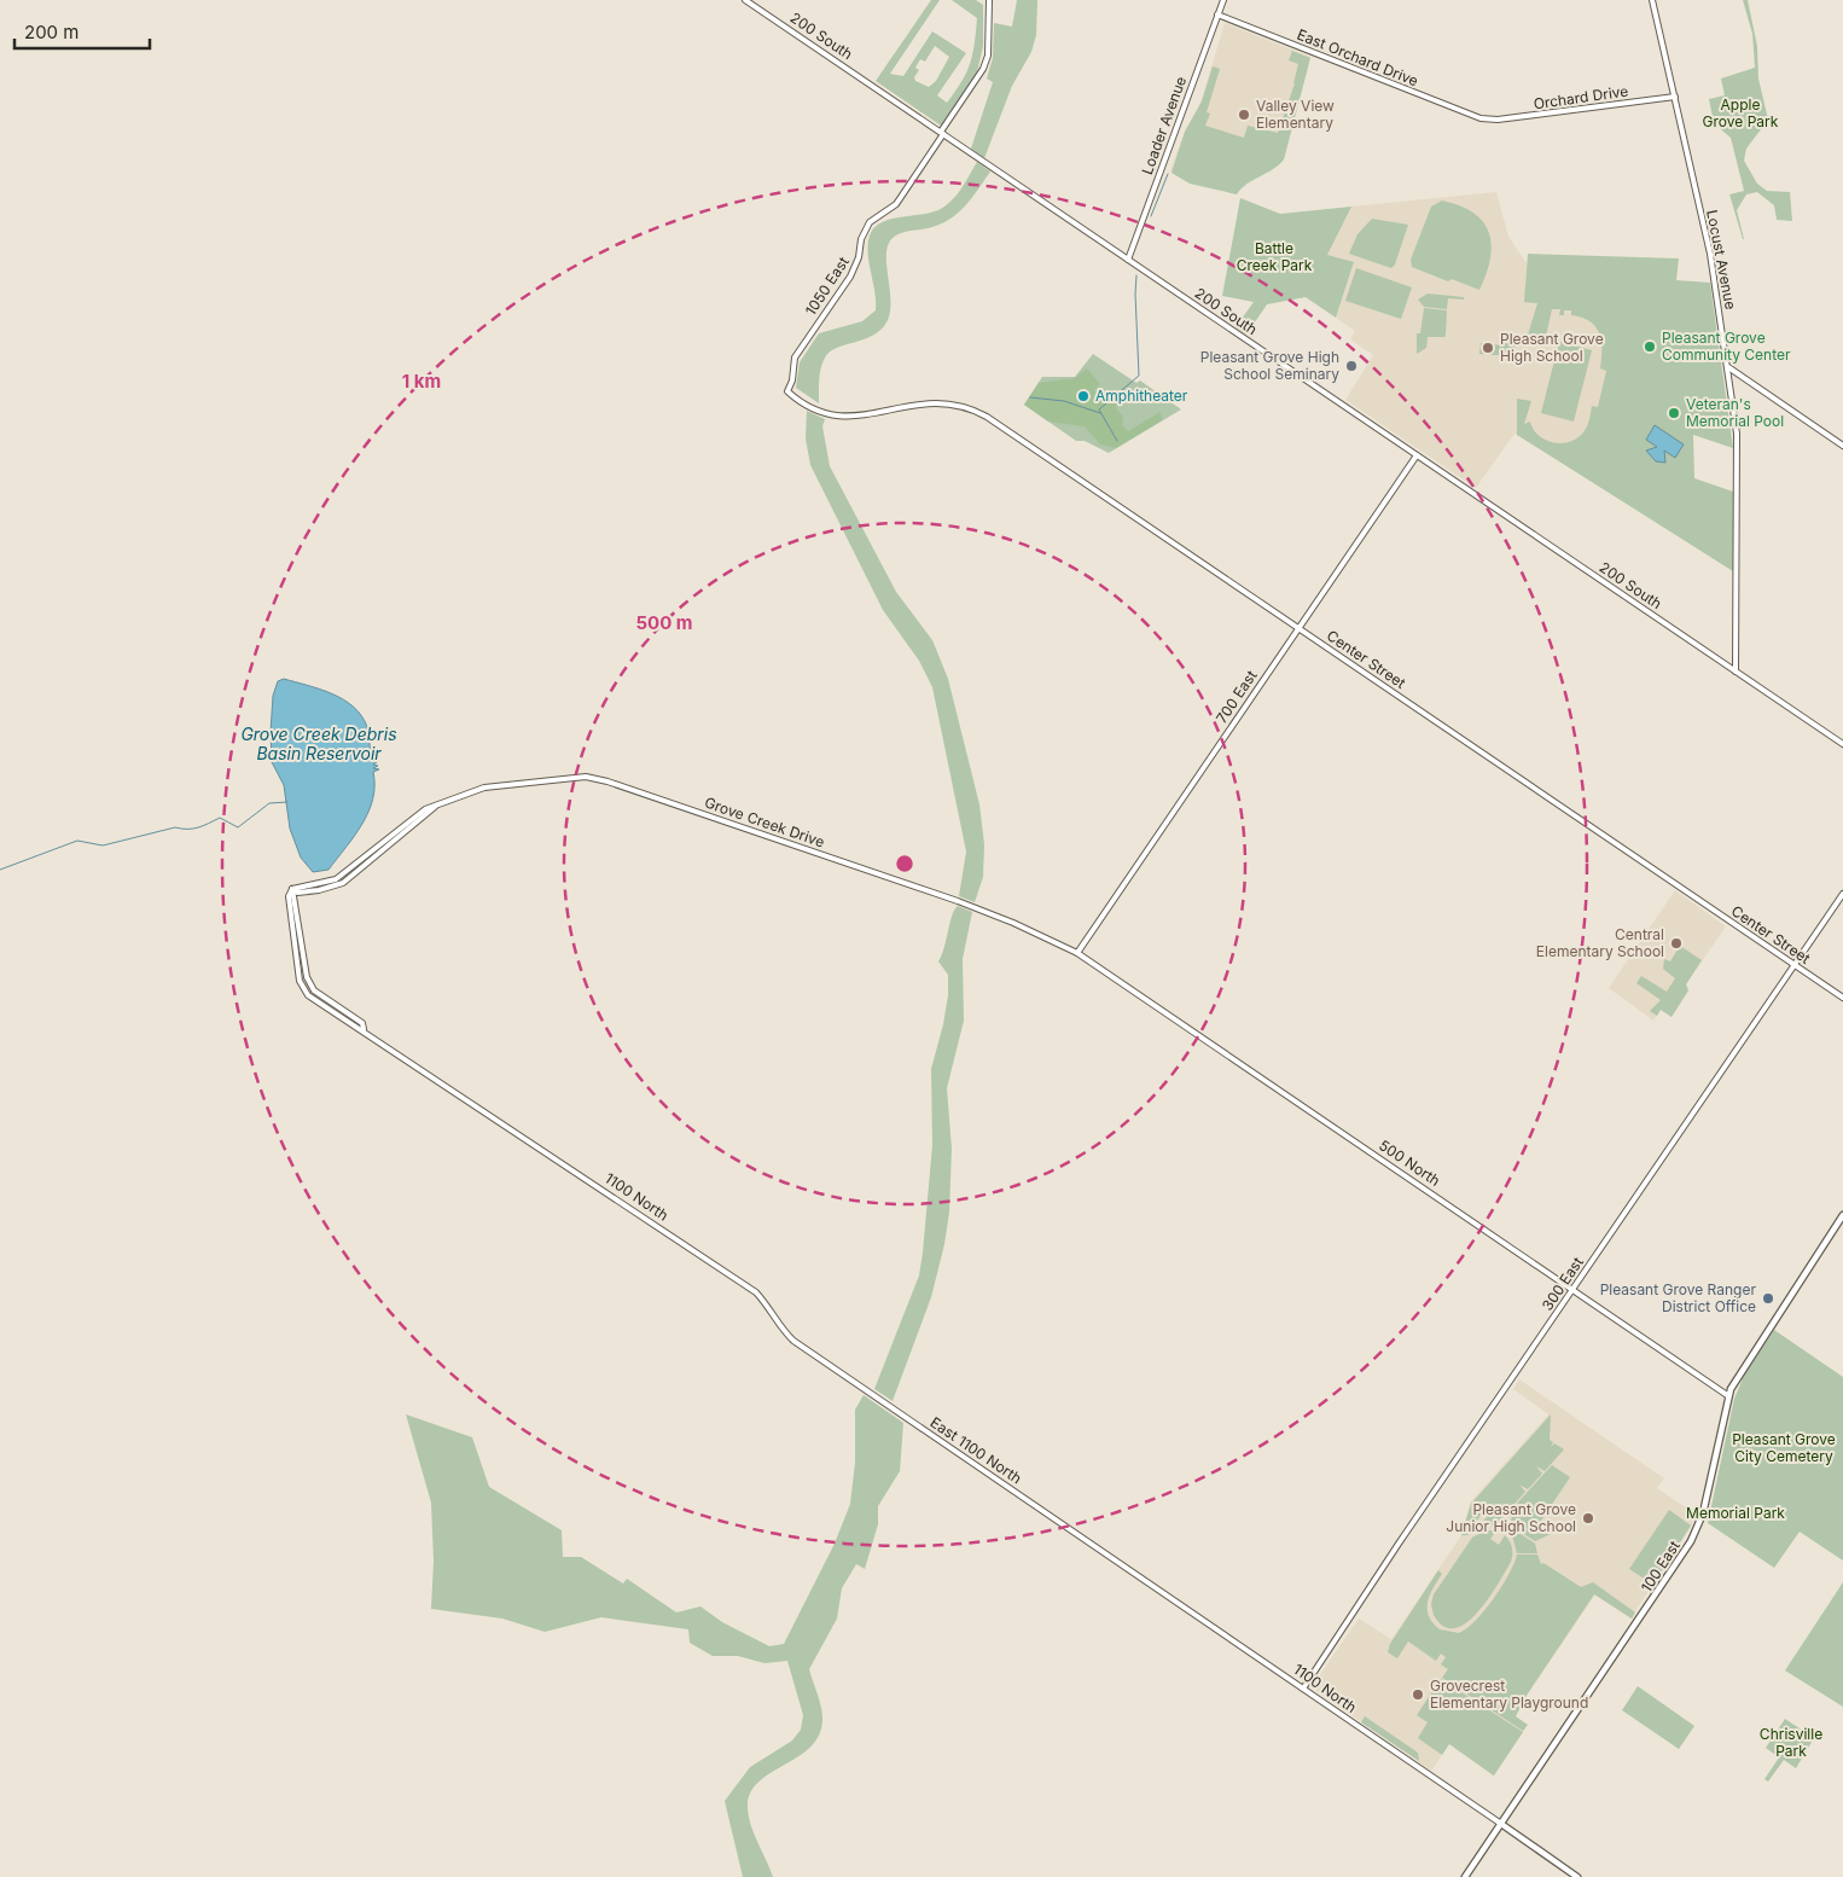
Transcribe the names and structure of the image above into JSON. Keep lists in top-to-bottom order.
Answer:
{
  "streets": {
    "main road": ["1100 North", "100 East"],
    "street": [
      "200 South",
      "East Orchard Drive",
      "Orchard Drive",
      "Loader Avenue",
      "Locust Avenue",
      "1050 East",
      "Center Street",
      "700 East",
      "Grove Creek Drive",
      "500 North",
      "300 East",
      "East 1100 North"
    ]
  },
  "crossings": [
    ["200 South", "Loader Avenue"],
    ["200 South", "Locust Avenue"],
    ["200 South", "1050 East"],
    ["200 South", "700 East"],
    ["East Orchard Drive", "Orchard Drive"],
    ["East Orchard Drive", "Loader Avenue"],
    ["Orchard Drive", "Locust Avenue"],
    ["1050 East", "Center Street"],
    ["Center Street", "700 East"],
    ["Center Street", "300 East"],
    ["700 East", "Grove Creek Drive"],
    ["700 East", "500 North"],
    ["Grove Creek Drive", "500 North"],
    ["Grove Creek Drive", "1100 North"],
    ["500 North", "300 East"],
    ["500 North", "100 East"],
    ["1100 North", "300 East"],
    ["1100 North", "East 1100 North"],
    ["1100 North", "100 East"]
  ],
  "water": ["Grove Creek Debris Basin Reservoir"],
  "parks": [
    "Apple Grove Park",
    "Battle Creek Park",
    "Pleasant Grove City Cemetery",
    "Memorial Park",
    "Chrisville Park"
  ],
  "places": [
    "Valley View Elementary",
    "Pleasant Grove Community Center",
    "Pleasant Grove High School",
    "Pleasant Grove High School Seminary",
    "Amphitheater",
    "Veteran's Memorial Pool",
    "Central Elementary School",
    "Pleasant Grove Ranger District Office",
    "Pleasant Grove Junior High School",
    "Grovecrest Elementary Playground"
  ],
  "scale_bar": "200 m",
  "rings": ["1 km", "500 m"]
}
